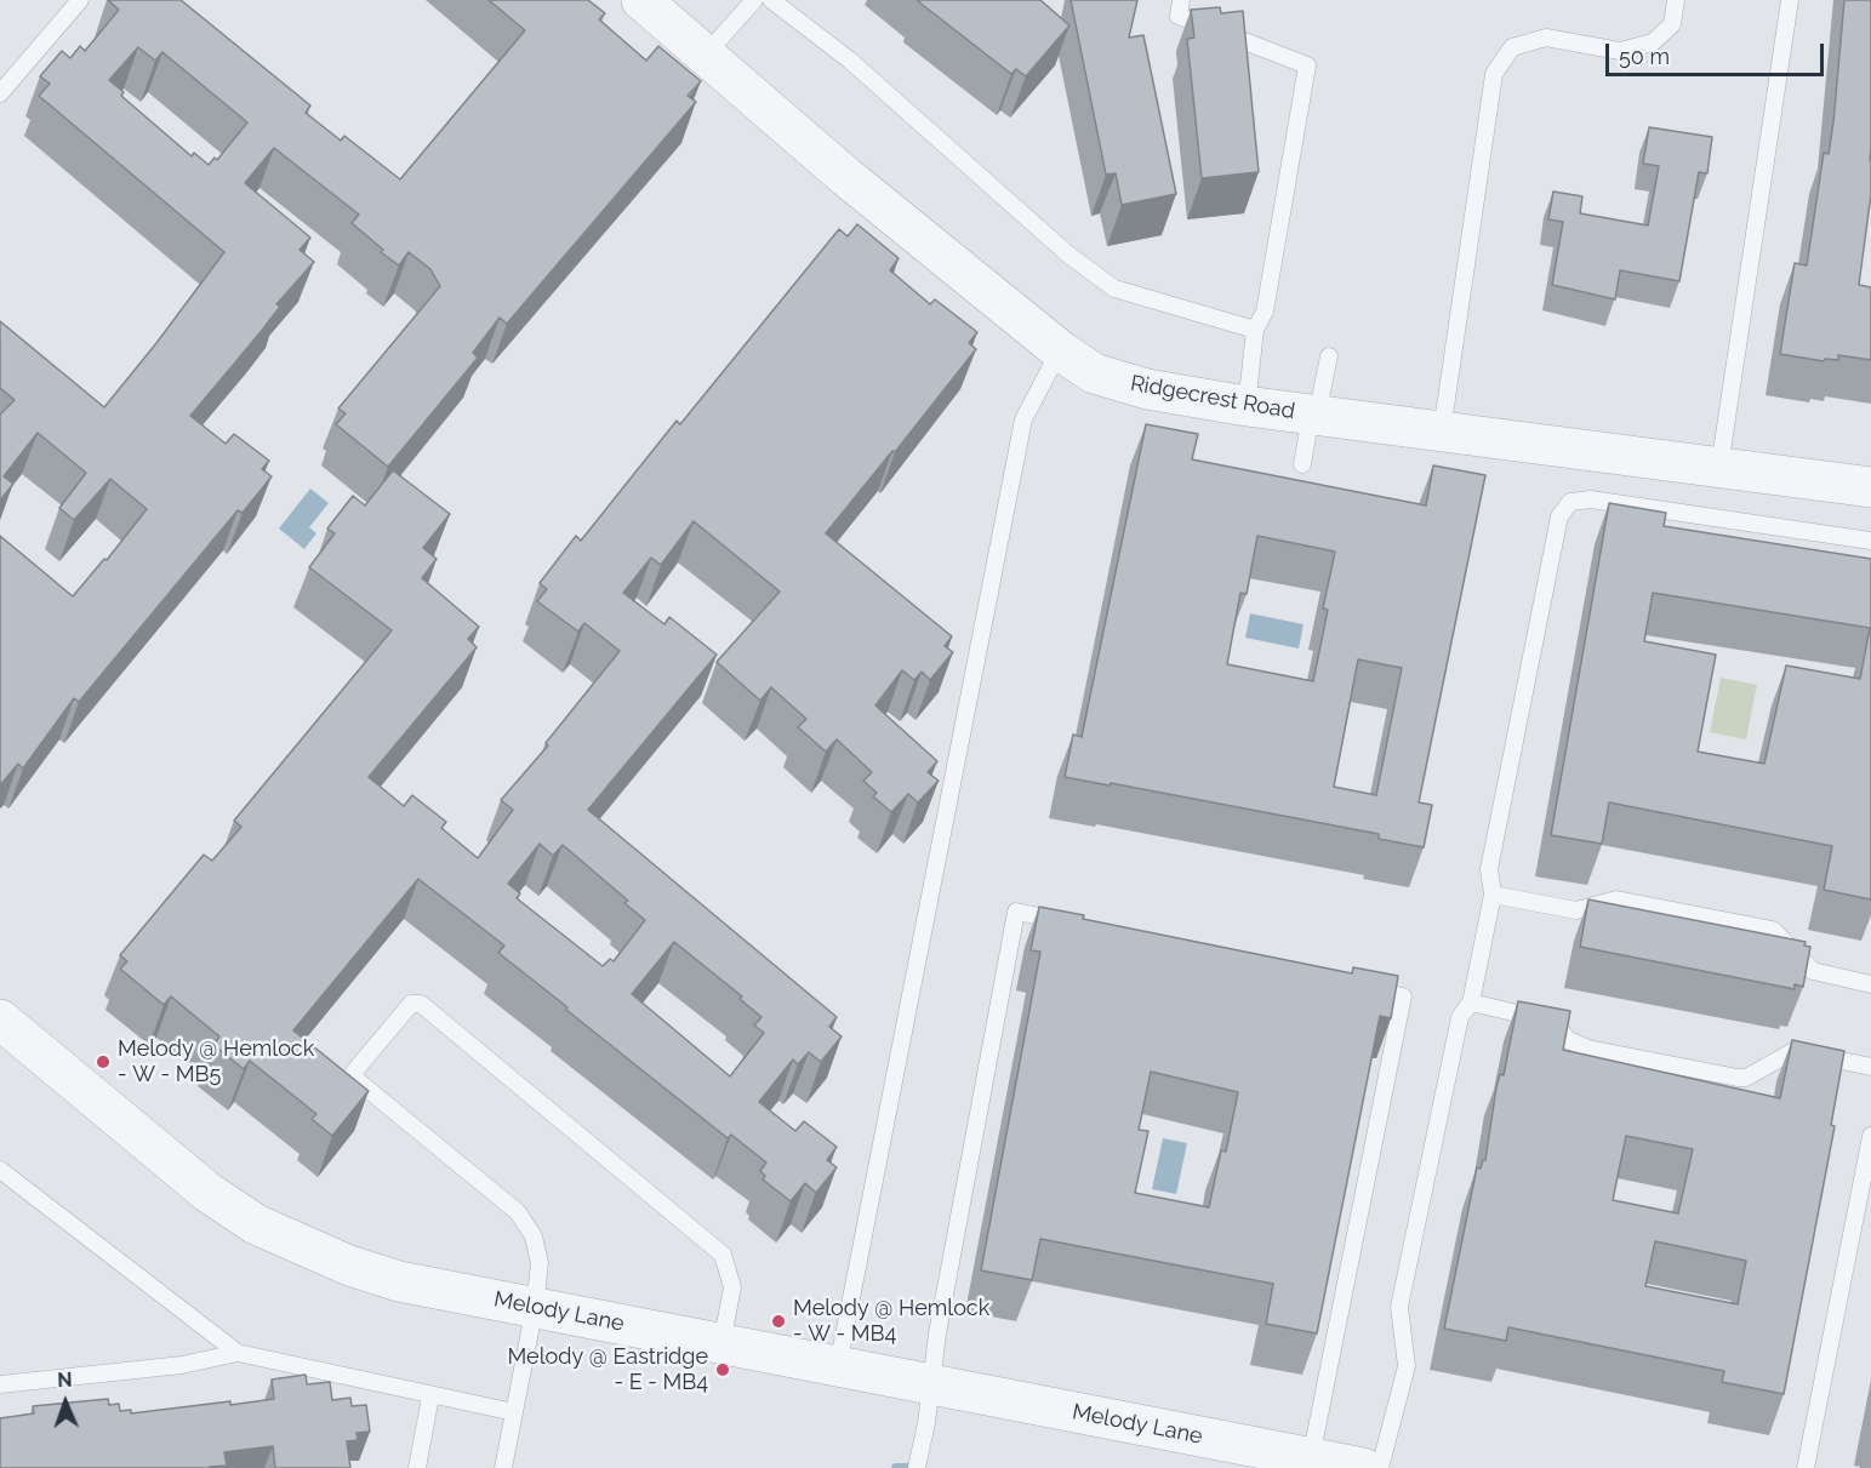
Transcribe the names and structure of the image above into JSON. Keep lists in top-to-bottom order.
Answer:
{
  "streets": {
    "street": ["Ridgecrest Road", "Melody Lane"]
  },
  "places": ["Melody @ Hemlock - W - MB5", "Melody @ Hemlock - W - MB4", "Melody @ Eastridge - E - MB4"],
  "scale_bar": "50 m",
  "north": "top"
}
